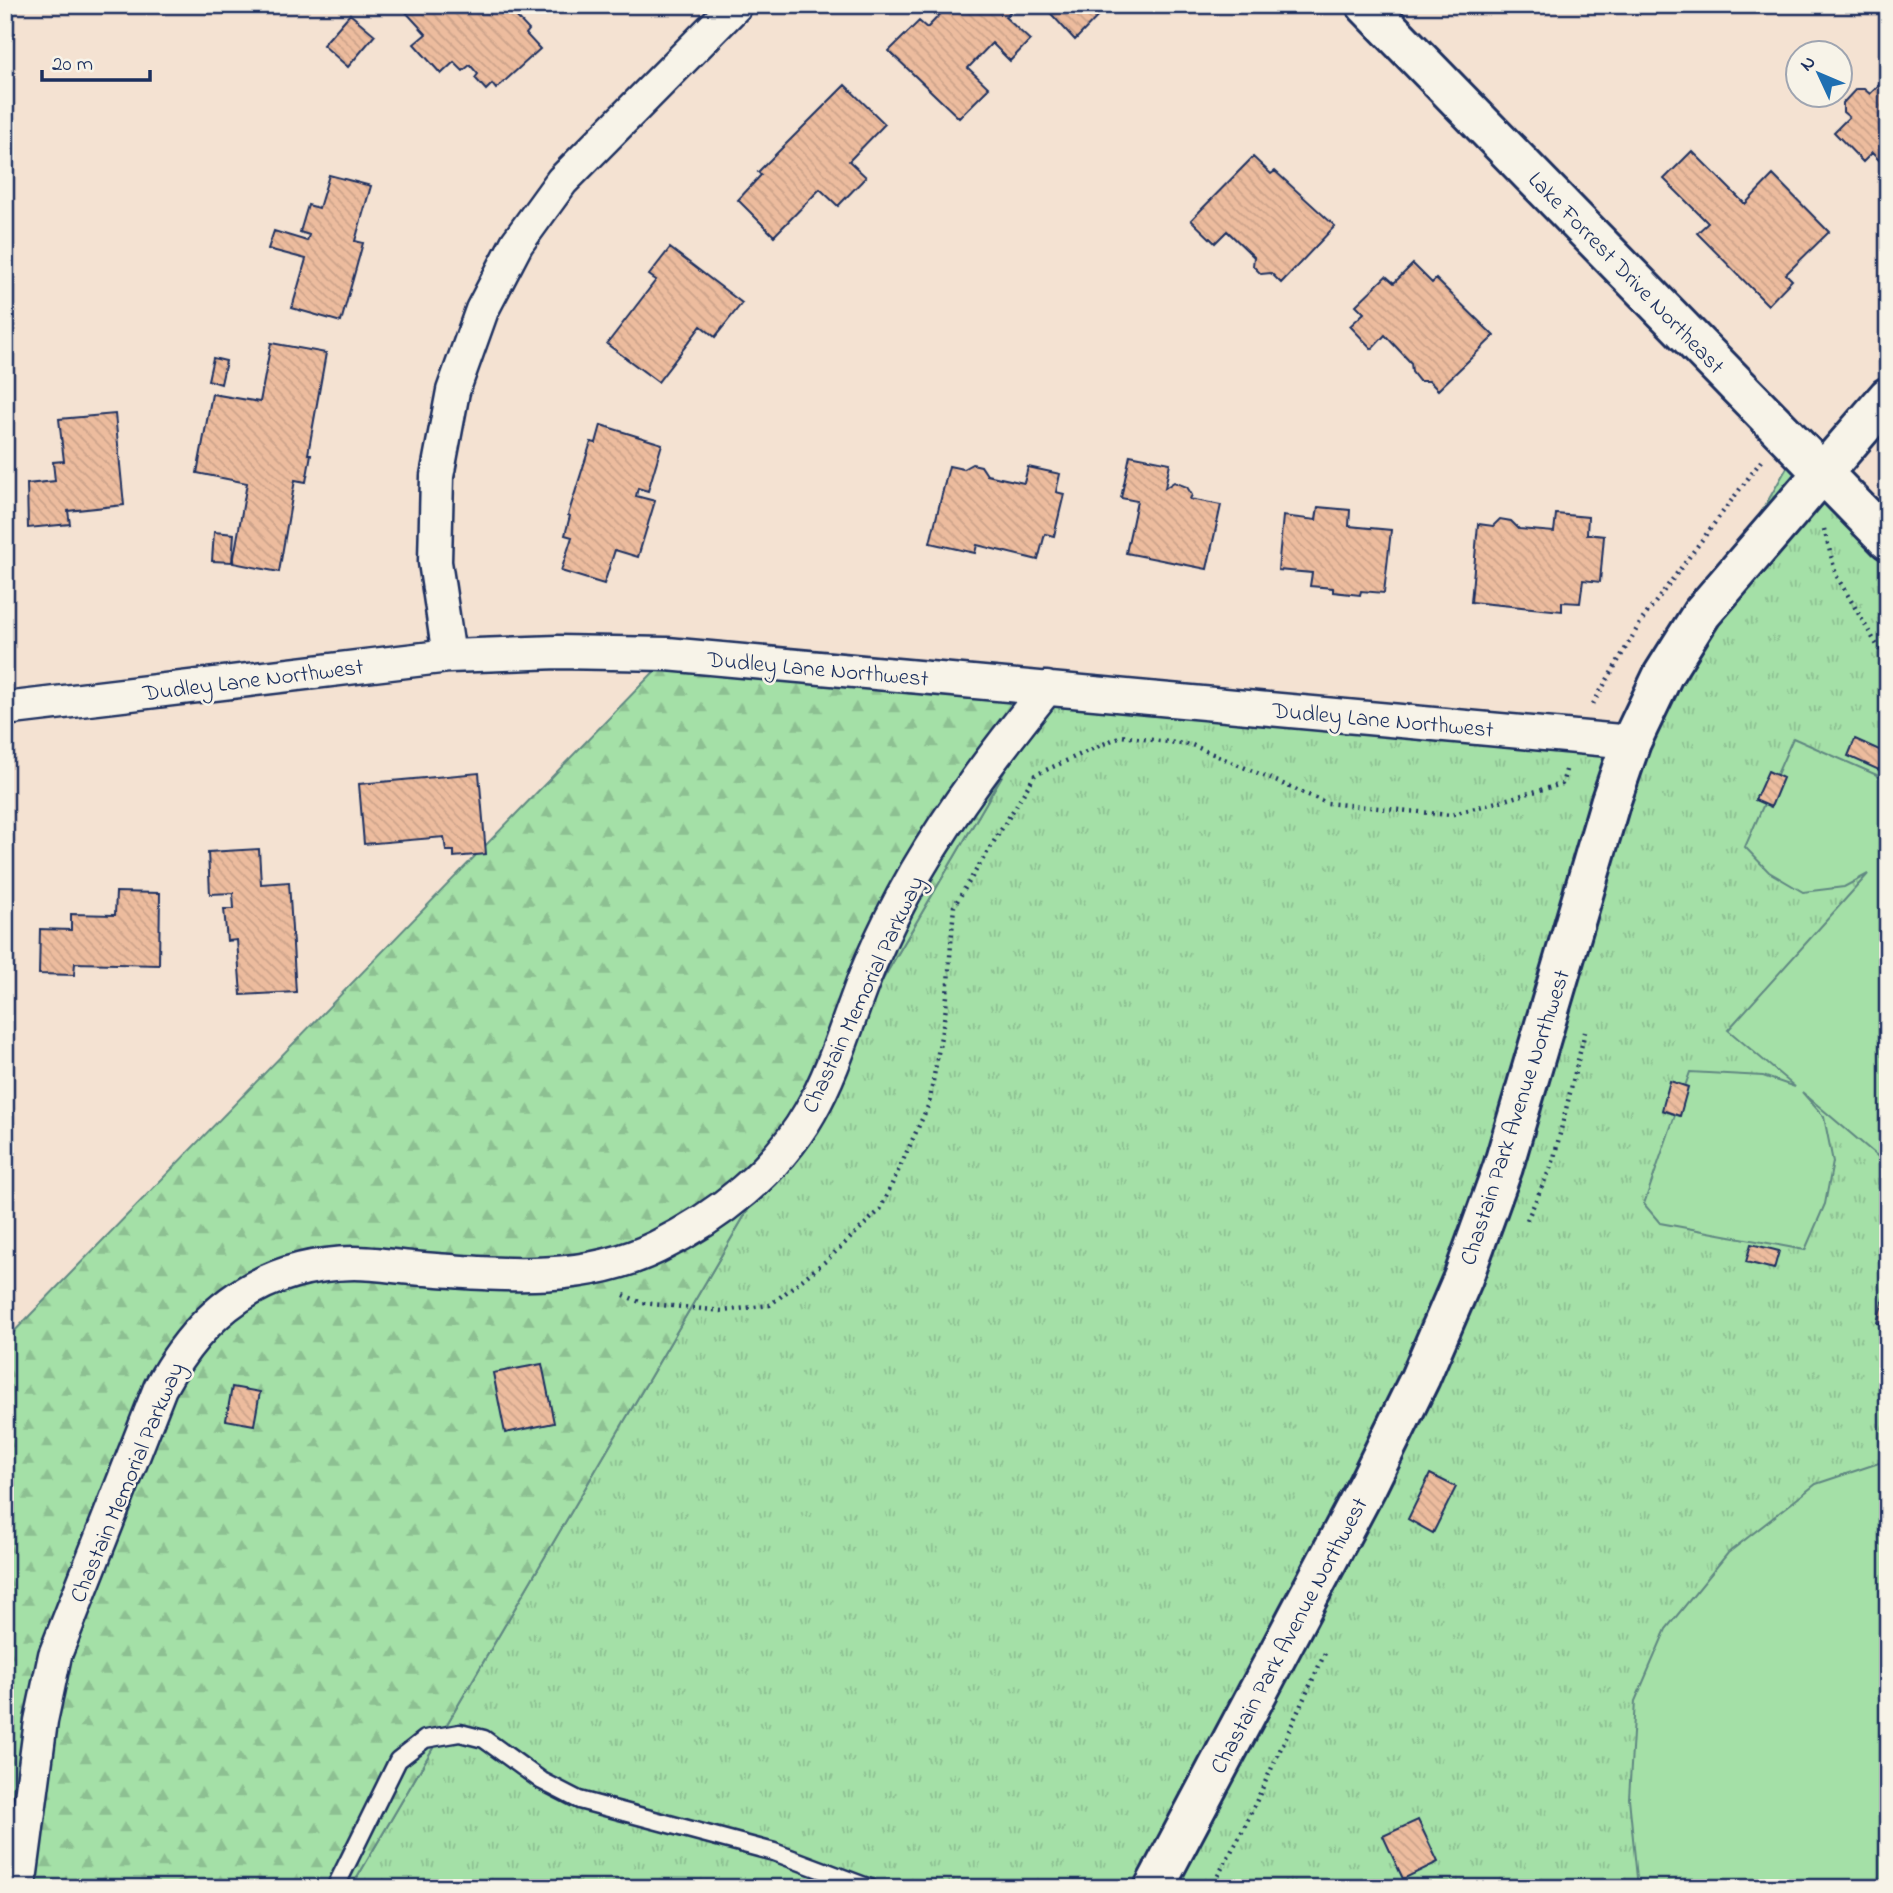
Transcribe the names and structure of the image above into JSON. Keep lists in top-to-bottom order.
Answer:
{
  "streets": {
    "street": [
      "Lake Forrest Drive Northeast",
      "Dudley Lane Northwest",
      "Chastain Memorial Parkway",
      "Chastain Park Avenue Northwest"
    ]
  },
  "crossings": [
    ["Lake Forrest Drive Northeast", "Chastain Park Avenue Northwest"],
    ["Dudley Lane Northwest", "Chastain Memorial Parkway"],
    ["Dudley Lane Northwest", "Chastain Park Avenue Northwest"]
  ],
  "scale_bar": "20 m",
  "north": "top left"
}
